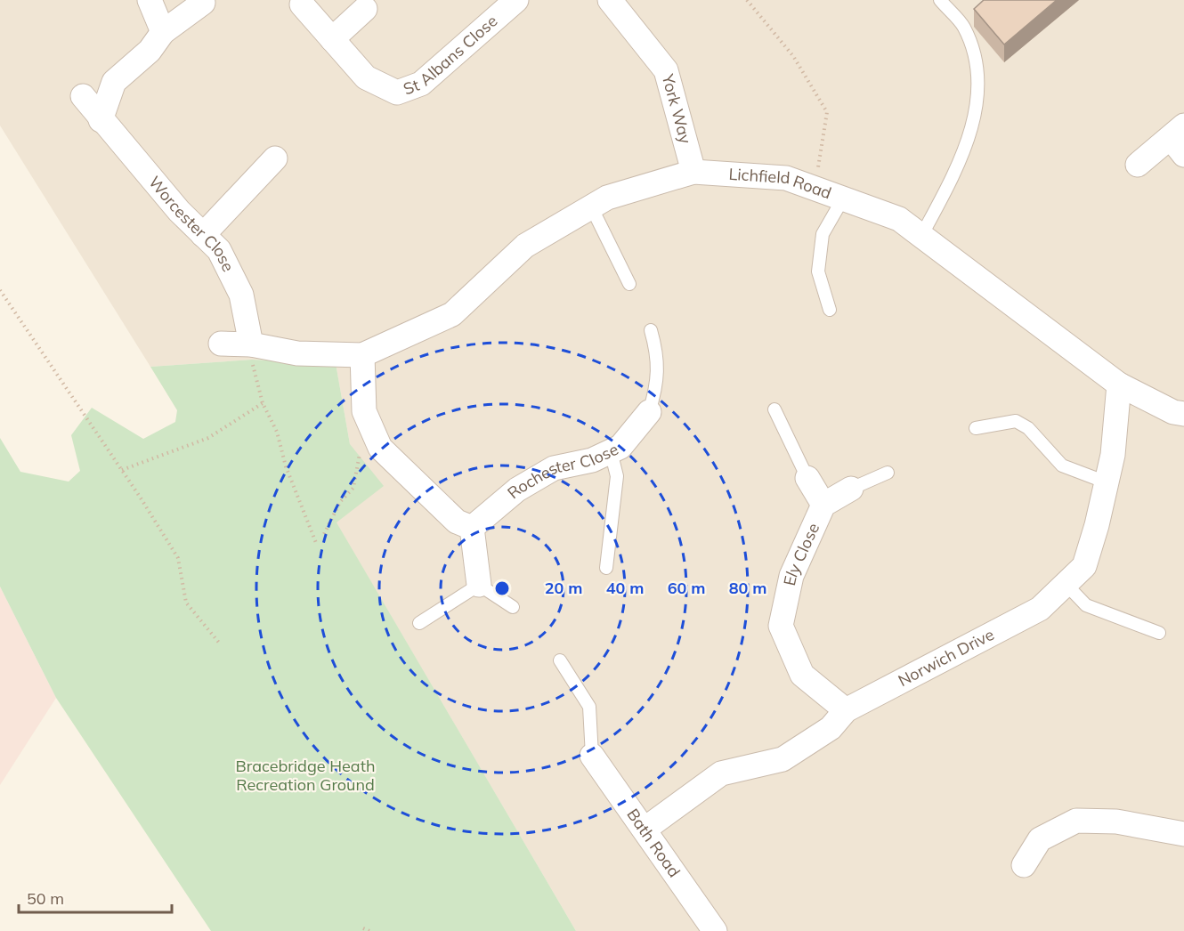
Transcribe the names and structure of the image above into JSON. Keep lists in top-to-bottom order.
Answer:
{
  "streets": {
    "street": [
      "St Albans Close",
      "York Way",
      "Lichfield Road",
      "Worcester Close",
      "Rochester Close",
      "Ely Close",
      "Norwich Drive",
      "Bath Road"
    ]
  },
  "crossings": [
    ["York Way", "Lichfield Road"],
    ["Lichfield Road", "Norwich Drive"],
    ["Ely Close", "Norwich Drive"],
    ["Norwich Drive", "Bath Road"]
  ],
  "parks": ["Bracebridge Heath Recreation Ground"],
  "scale_bar": "50 m",
  "rings": [
    "20 m",
    "40 m",
    "60 m",
    "80 m"
  ]
}
